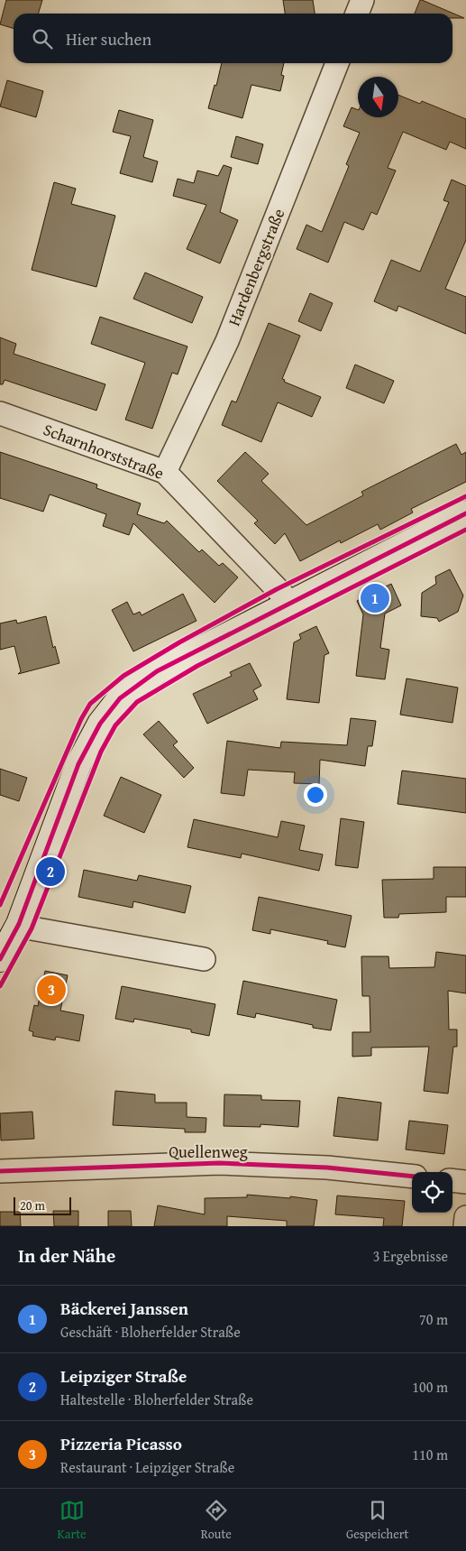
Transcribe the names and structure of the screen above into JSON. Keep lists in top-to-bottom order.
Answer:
{
  "streets": {
    "street": ["Hardenbergstraße", "Scharnhorststraße", "Quellenweg"]
  },
  "crossings": [
    ["Hardenbergstraße", "Scharnhorststraße"]
  ],
  "scale_bar": "20 m",
  "north": "bottom",
  "page": {
    "search": "Hier suchen",
    "pins": ["1", "2", "3"],
    "scale": "20 m",
    "heading": ["In der Nähe", "3 Ergebnisse"],
    "list": [
      {
        "mark": "1",
        "name": "Bäckerei Janssen",
        "note": "Geschäft · Bloherfelder Straße",
        "value": "70 m"
      },
      {
        "mark": "2",
        "name": "Leipziger Straße",
        "note": "Haltestelle · Bloherfelder Straße",
        "value": "100 m"
      },
      {
        "mark": "3",
        "name": "Pizzeria Picasso",
        "note": "Restaurant · Leipziger Straße",
        "value": "110 m"
      }
    ],
    "nav": ["Karte", "Route", "Gespeichert"]
  }
}
